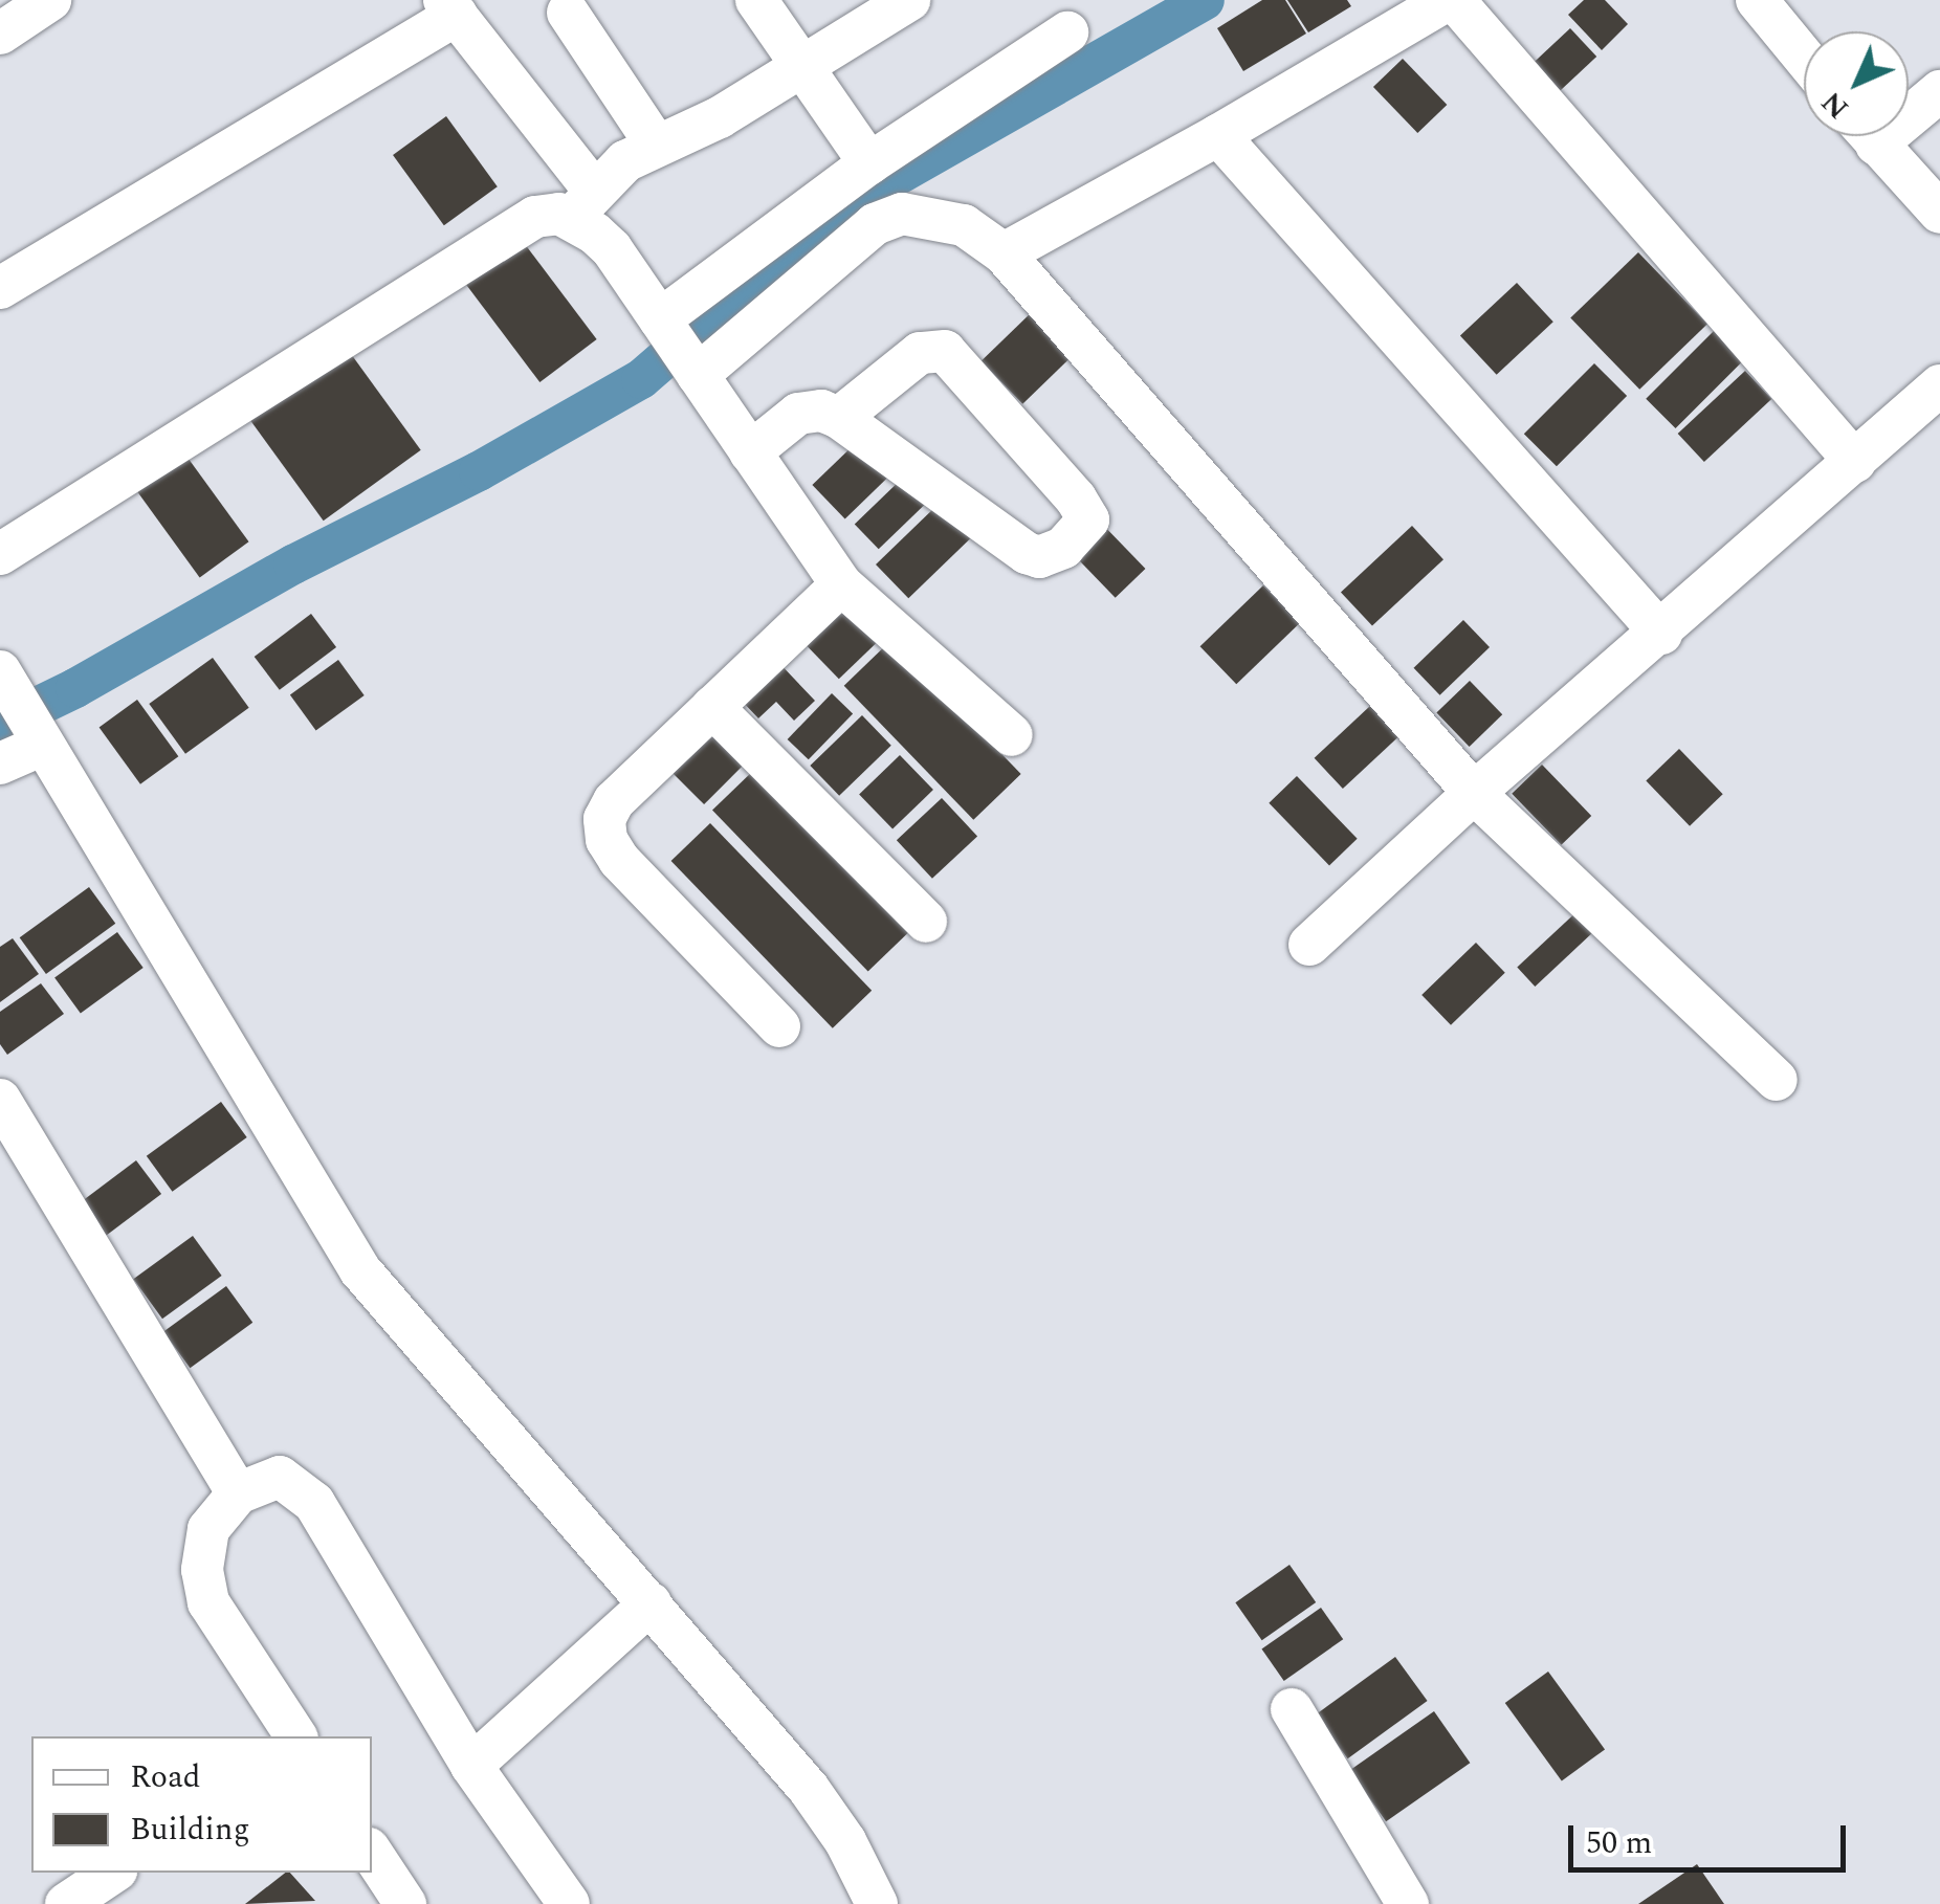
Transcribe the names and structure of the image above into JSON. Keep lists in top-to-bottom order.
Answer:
{
  "legend": ["Road", "Building"],
  "scale_bar": "50 m",
  "north": "bottom left"
}
